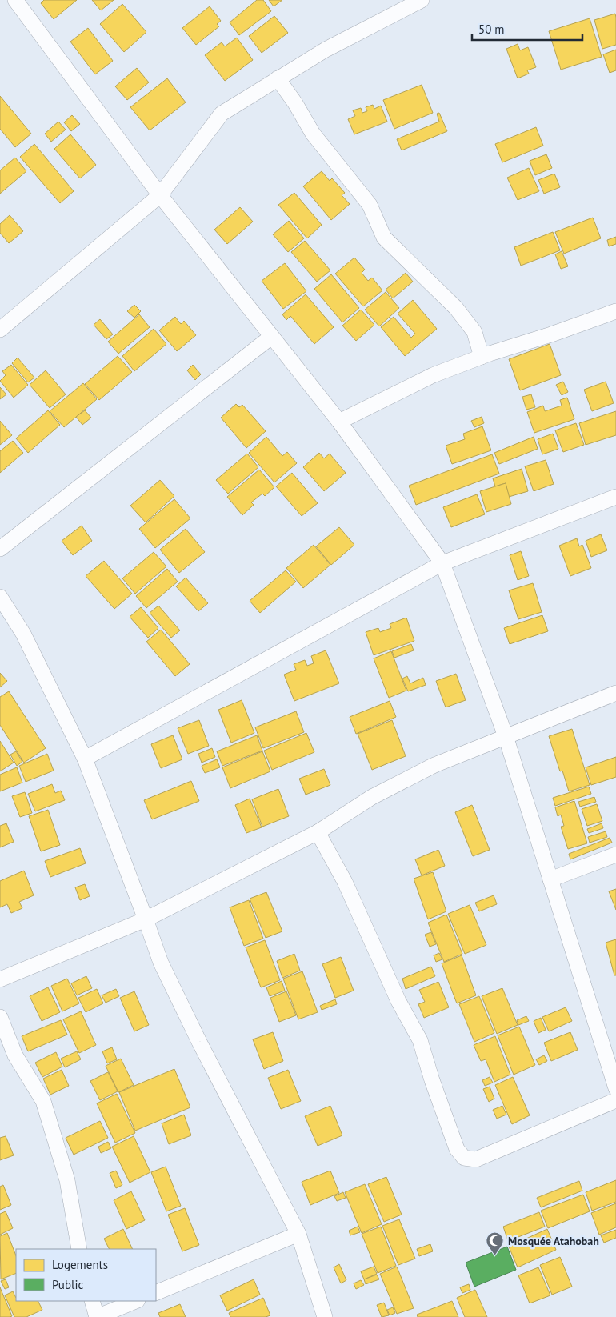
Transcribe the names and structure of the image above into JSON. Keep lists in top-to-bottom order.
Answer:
{
  "places": {
    "mosque": ["Mosquée Atahobah"]
  },
  "legend": ["Logements", "Public"],
  "scale_bar": "50 m"
}
